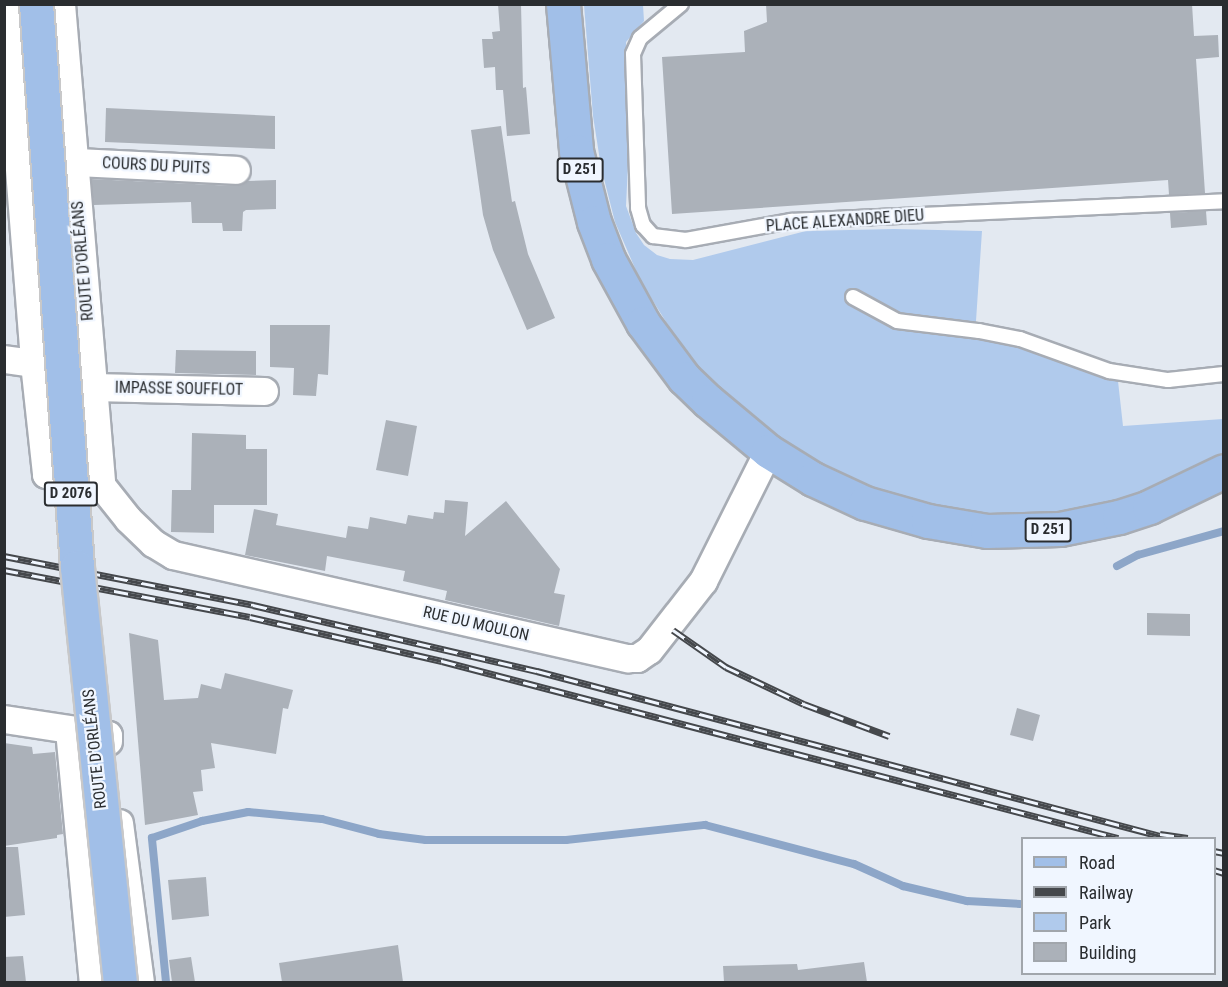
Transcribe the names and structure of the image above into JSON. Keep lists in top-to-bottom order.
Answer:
{
  "streets": {
    "main road": ["D 251", "ROUTE D'ORLÉANS", "D 2076"],
    "street": ["COURS DU PUITS", "IMPASSE SOUFFLOT", "RUE DU MOULON"],
    "lane": ["PLACE ALEXANDRE DIEU"]
  },
  "crossings": [
    ["COURS DU PUITS", "ROUTE D'ORLÉANS"],
    ["D 251", "RUE DU MOULON"],
    ["ROUTE D'ORLÉANS", "IMPASSE SOUFFLOT"],
    ["ROUTE D'ORLÉANS", "RUE DU MOULON"]
  ],
  "legend": [
    "Road",
    "Railway",
    "Park",
    "Building"
  ]
}
